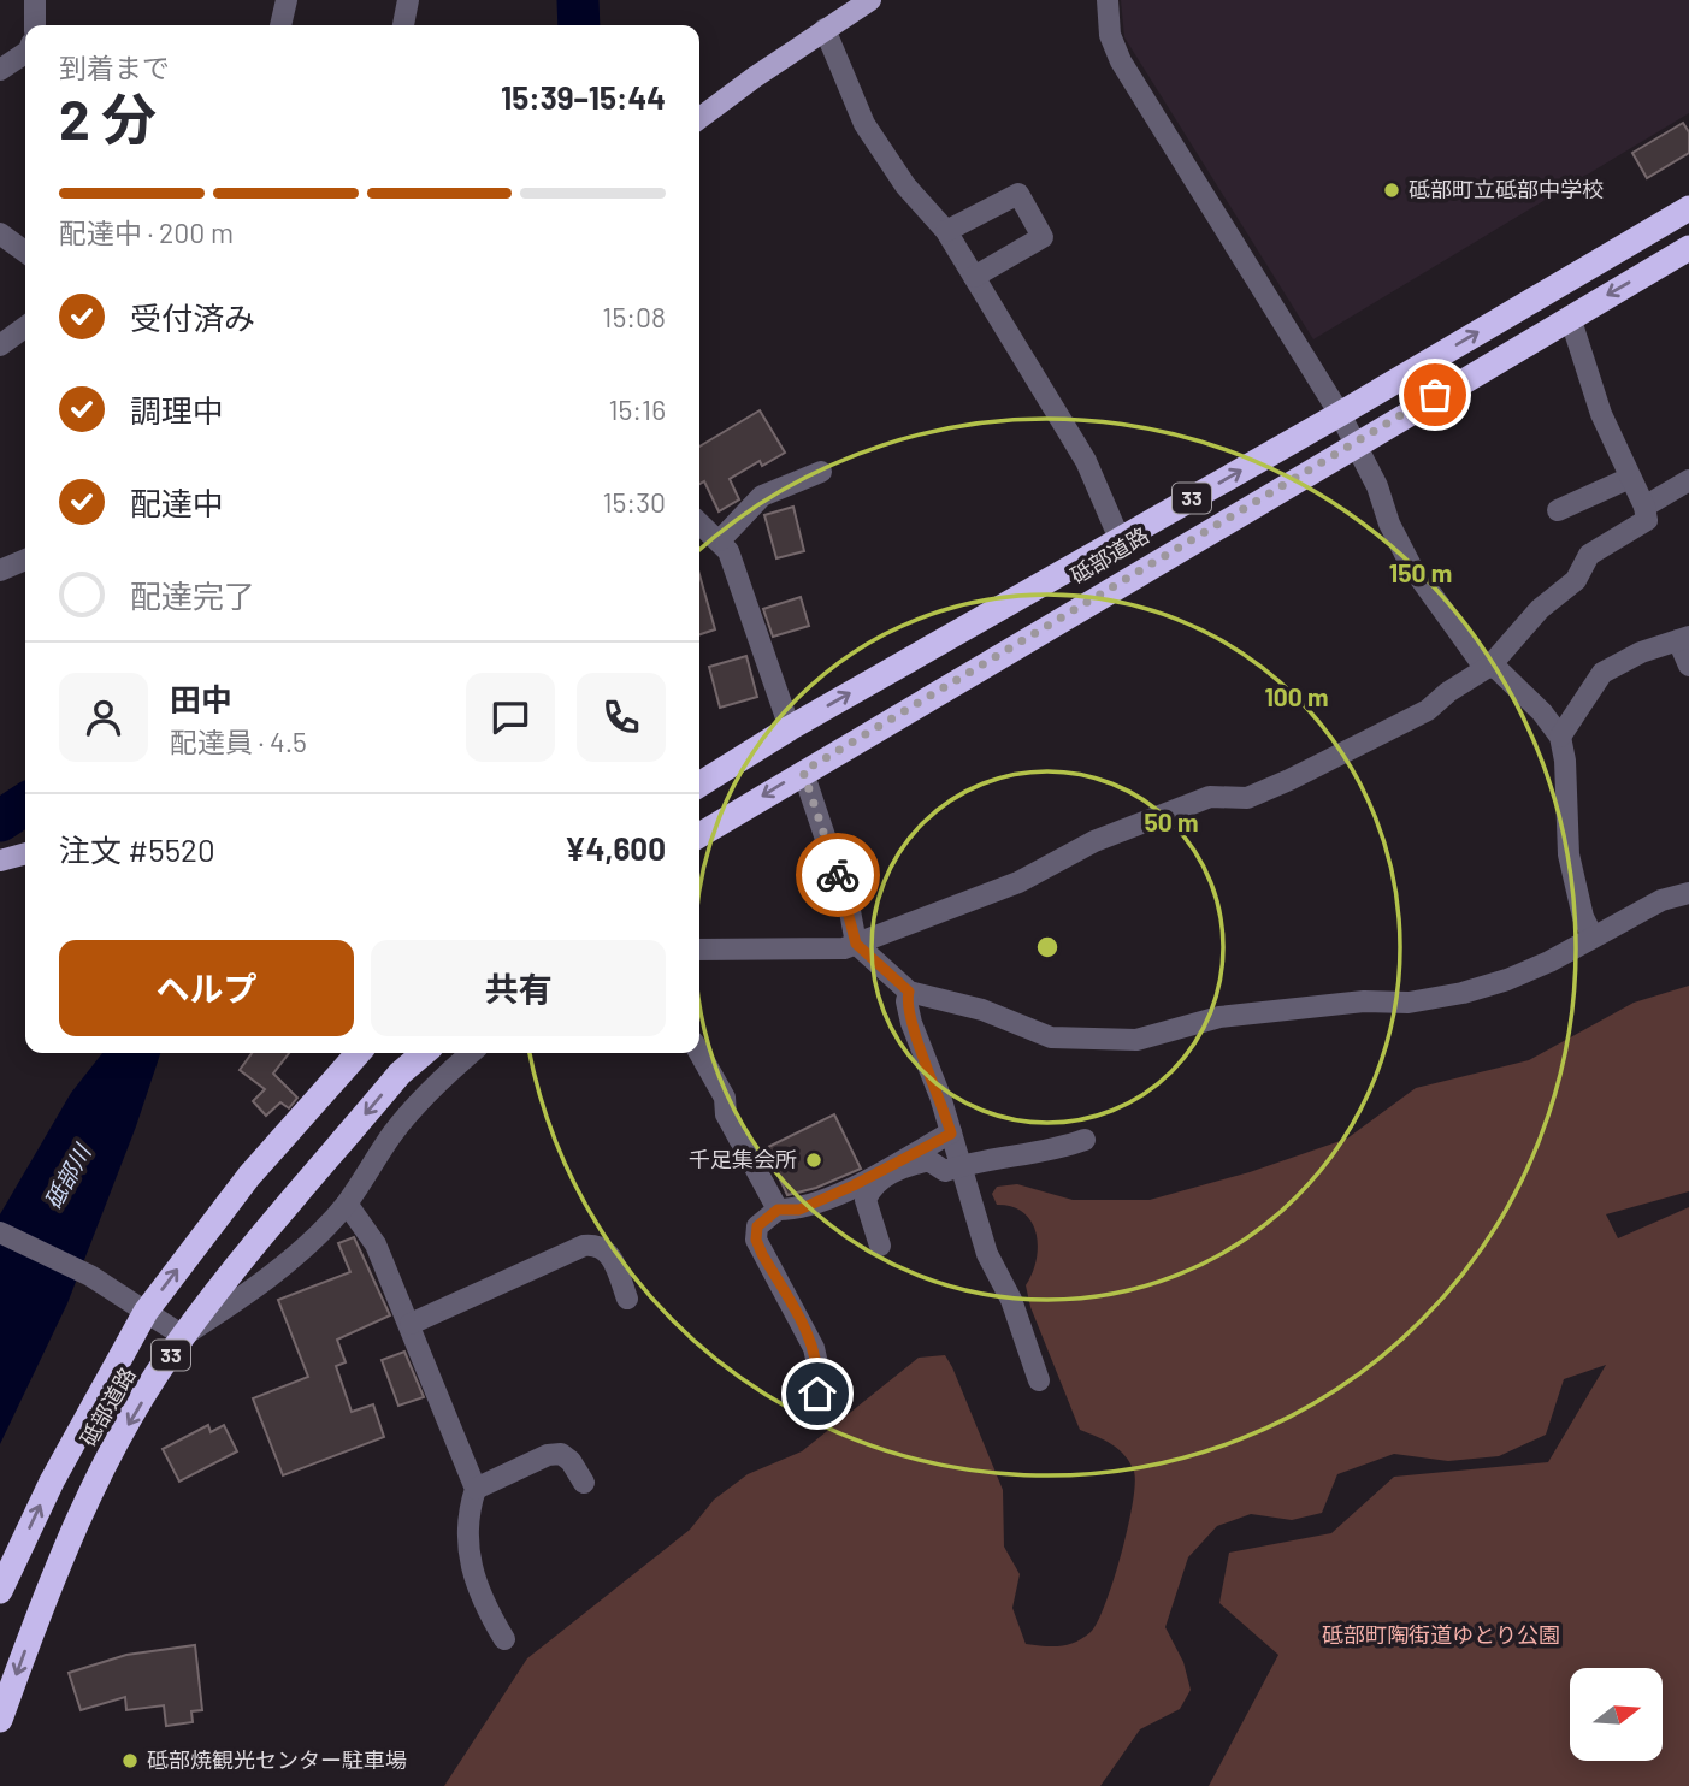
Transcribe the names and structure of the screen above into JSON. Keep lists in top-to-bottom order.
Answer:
{
  "streets": {
    "highway": ["33", "砥部道路"]
  },
  "water": ["砥部川"],
  "parks": ["砥部町陶街道ゆとり公園"],
  "places": ["砥部町立砥部中学校", "千足集会所", "砥部焼観光センター駐車場"],
  "north": "right",
  "page": {
    "heading": ["2 分", "到着まで", "15:39–15:44"],
    "panel": [
      "田中",
      "配達員 · 4.5",
      "注文 #5520",
      "¥4,600"
    ],
    "bar": "配達中 · 200 m",
    "list": [
      ["受付済み", "15:08"],
      ["調理中", "15:16"],
      ["配達中", "15:30"],
      "配達完了"
    ],
    "buttons": ["ヘルプ", "共有"]
  },
  "rings": ["150 m", "100 m", "50 m"]
}
